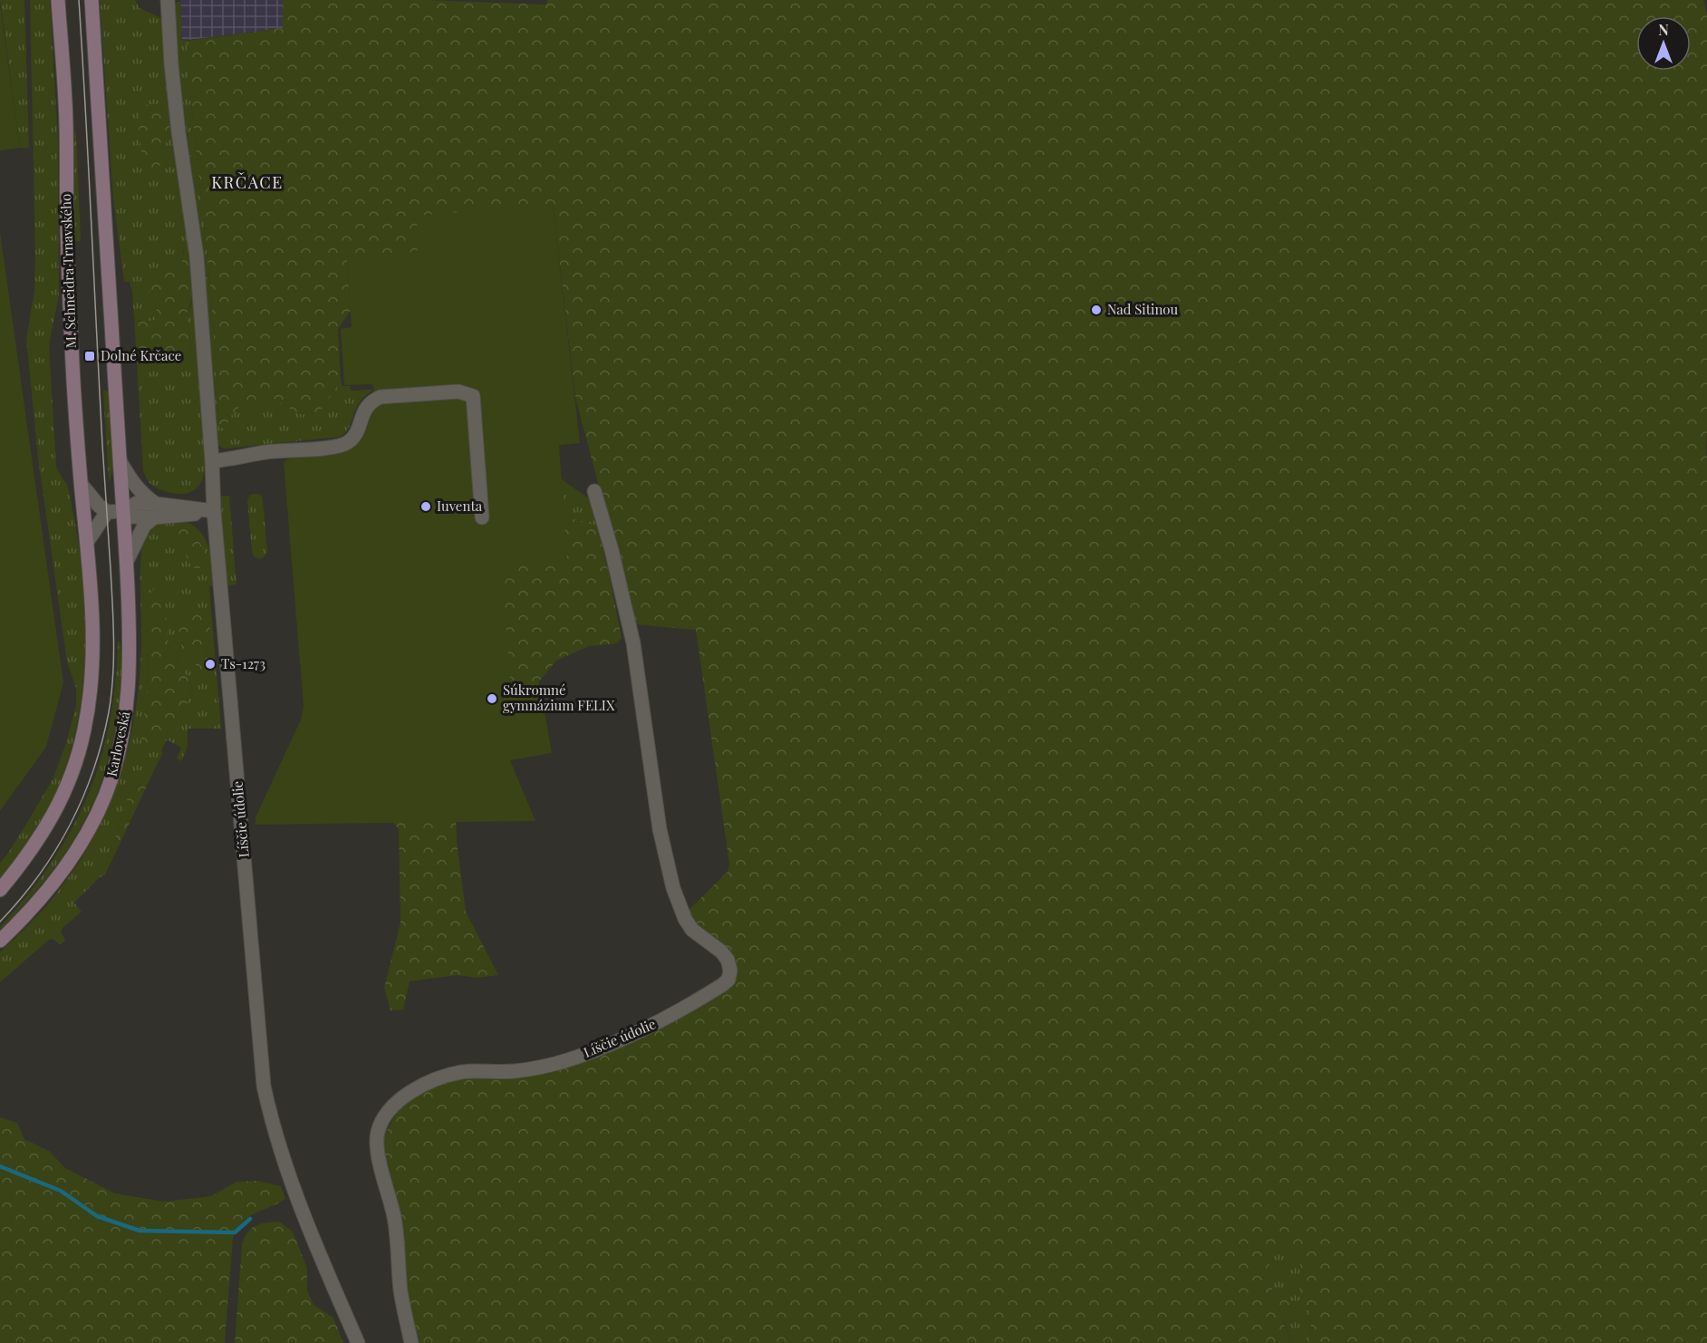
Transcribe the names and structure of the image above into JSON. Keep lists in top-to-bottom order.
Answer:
{
  "streets": {
    "main road": ["M. Schneidra Trnavského", "Karloveská"],
    "street": ["Líščie údolie"]
  },
  "districts": ["KRČACE"],
  "places": {
    "other": [
      "Nad Sitinou",
      "Iuventa",
      "Ts-1273",
      "Súkromné gymnázium FELIX"
    ],
    "transit": ["Dolné Krčace"]
  },
  "north": "top"
}
